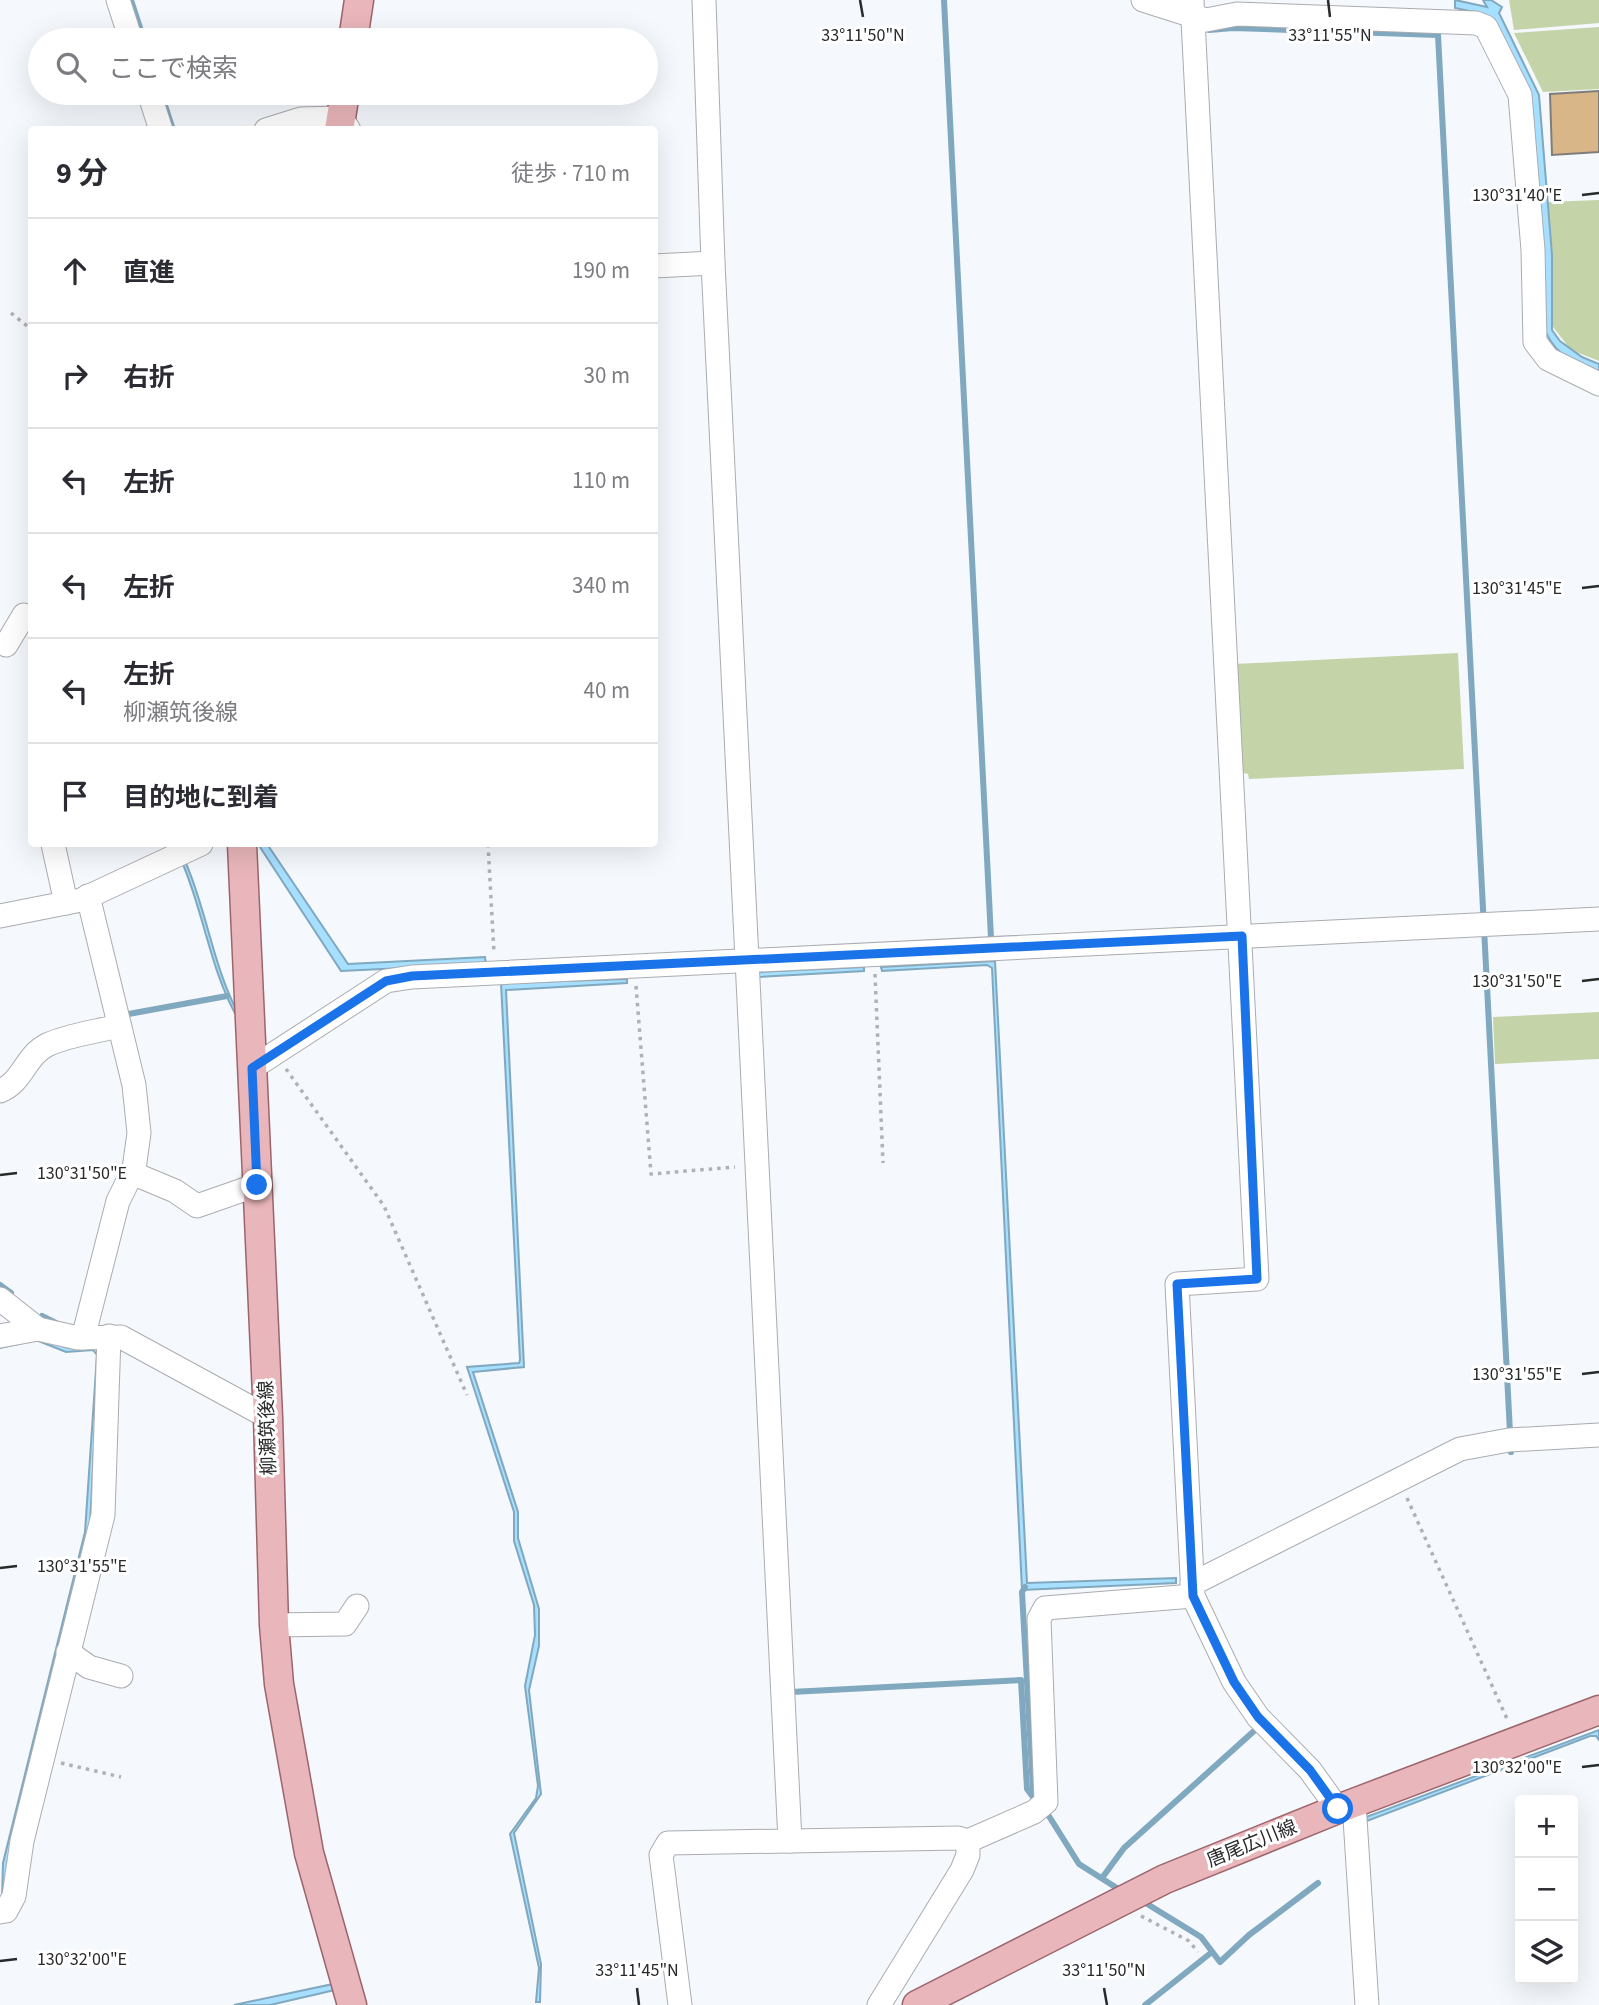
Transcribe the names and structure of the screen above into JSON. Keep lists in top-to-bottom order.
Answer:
{
  "streets": {
    "main road": ["柳瀬筑後線", "唐尾広川線"]
  },
  "page": {
    "search": "ここで検索",
    "heading": ["9 分", "徒歩 · 710 m"],
    "list": [
      ["直進", "190 m"],
      ["右折", "30 m"],
      ["左折", "110 m"],
      ["左折", "340 m"],
      ["左折", "柳瀬筑後線", "40 m"],
      "目的地に到着"
    ],
    "map_buttons": ["+", "−"]
  },
  "coordinates": [
    "33°11'50\"N",
    "33°11'55\"N",
    "130°31'40\"E",
    "130°31'45\"E",
    "130°31'50\"E",
    "130°31'55\"E",
    "130°32'00\"E",
    "33°11'45\"N"
  ]
}
